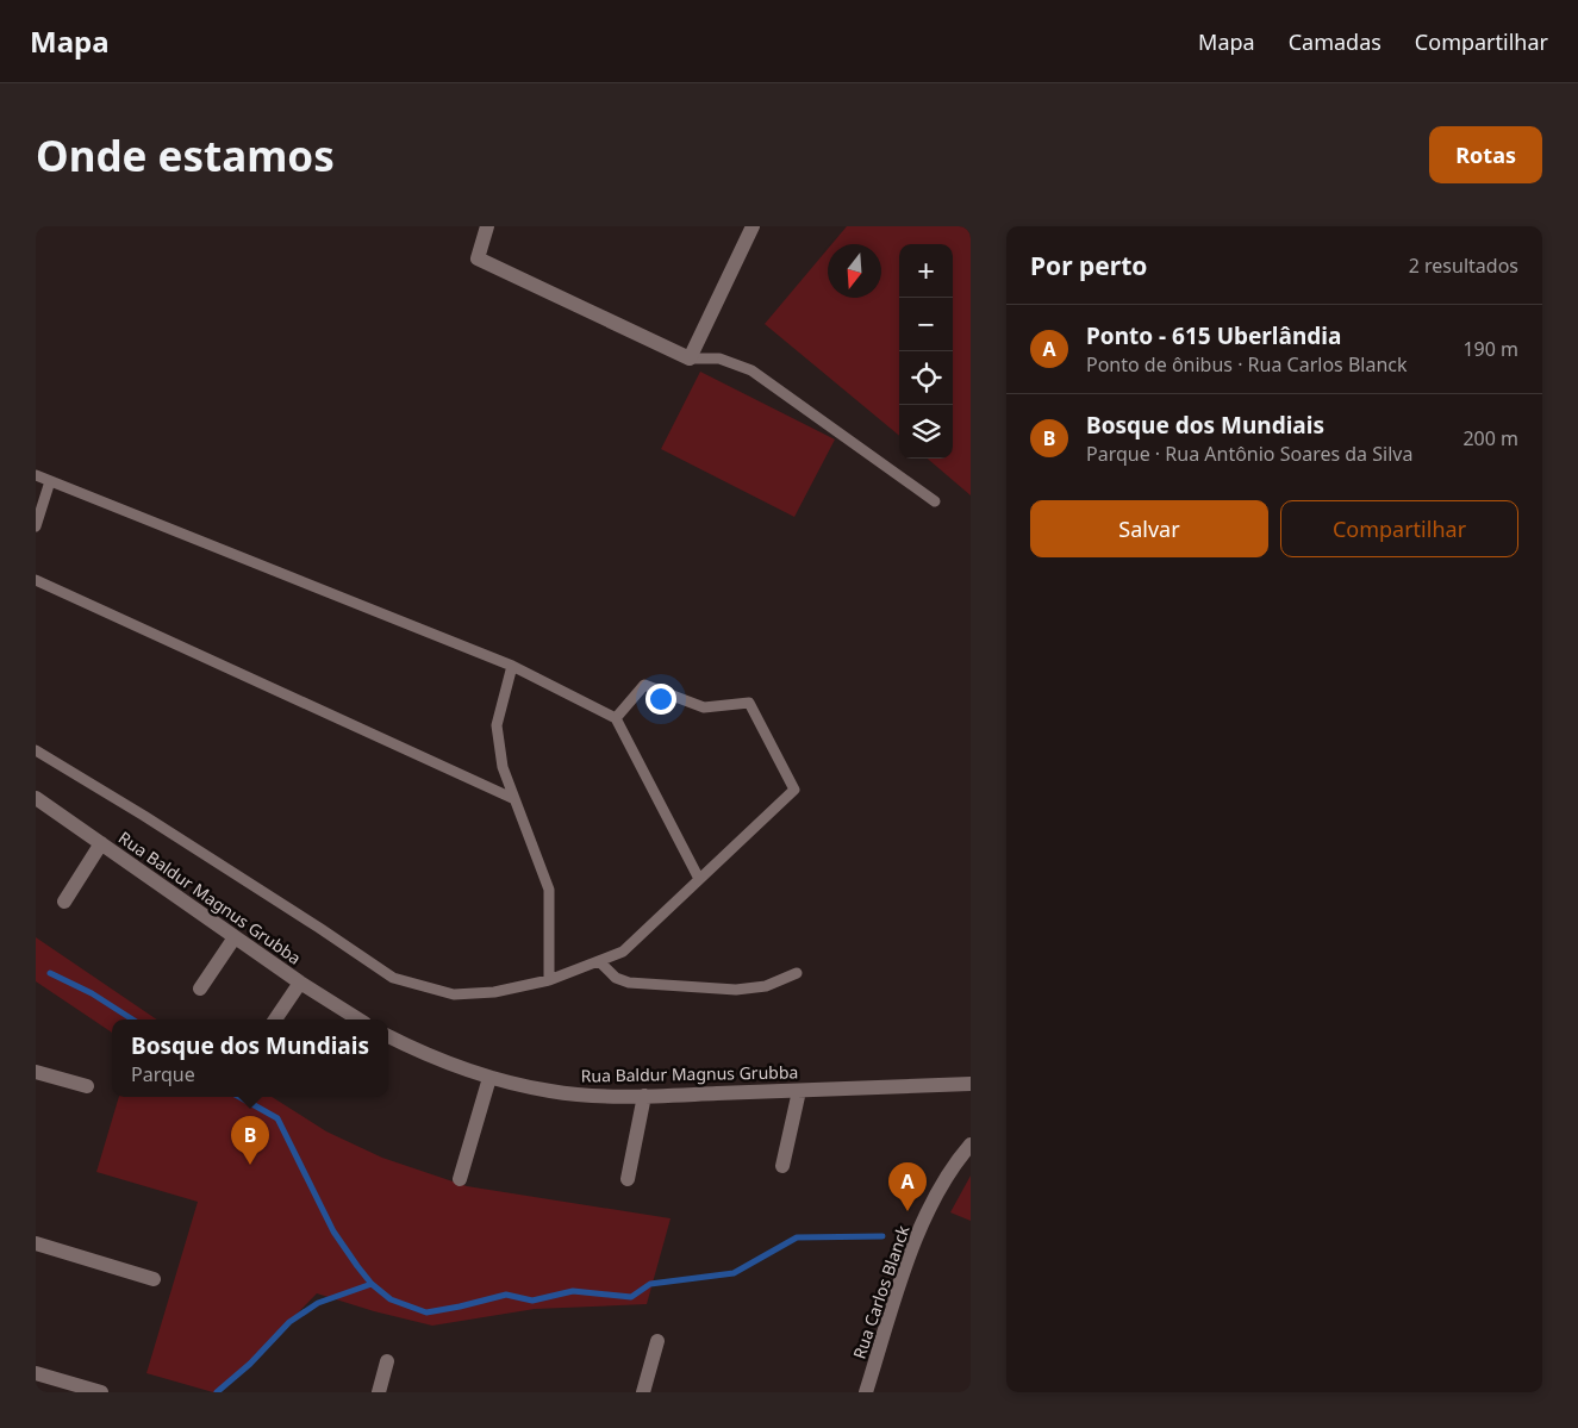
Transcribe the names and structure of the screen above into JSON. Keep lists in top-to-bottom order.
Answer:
{
  "streets": {
    "street": ["Rua Baldur Magnus Grubba", "Rua Carlos Blanck"]
  },
  "north": "bottom",
  "page": {
    "header": "Mapa",
    "nav": ["Mapa", "Camadas", "Compartilhar"],
    "buttons": [
      "Rotas",
      ["Salvar", "Compartilhar"]
    ],
    "title": "Onde estamos",
    "heading": ["Por perto", "2 resultados"],
    "map_buttons": ["+", "−"],
    "list": [
      {
        "mark": "A",
        "name": "Ponto - 615 Uberlândia",
        "note": "Ponto de ônibus · Rua Carlos Blanck",
        "value": "190 m"
      },
      {
        "mark": "B",
        "name": "Bosque dos Mundiais",
        "note": "Parque · Rua Antônio Soares da Silva",
        "value": "200 m"
      }
    ],
    "popup": ["Bosque dos Mundiais", "Parque"],
    "pins": ["B", "A"]
  }
}
